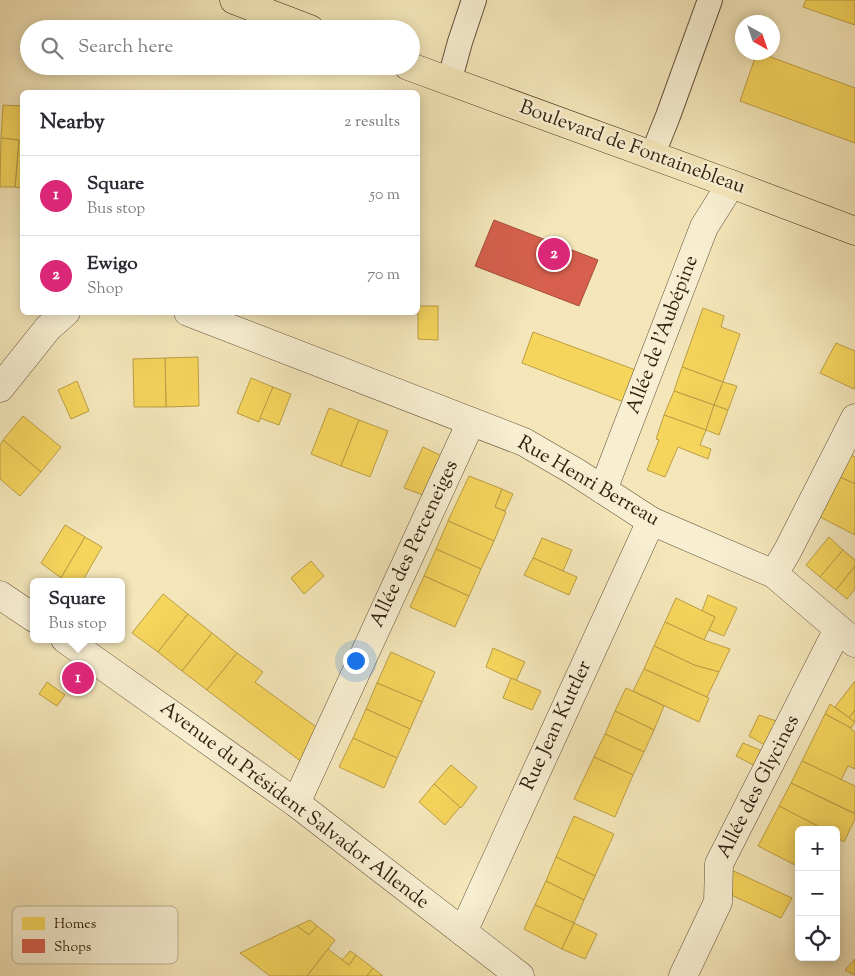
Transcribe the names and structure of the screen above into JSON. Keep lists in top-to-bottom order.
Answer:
{
  "streets": {
    "main road": ["Boulevard de Fontainebleau"],
    "street": [
      "Allée de l'Aubépine",
      "Rue Henri Berreau",
      "Allée des Perceneiges",
      "Rue Jean Kuttler",
      "Allée des Glycines",
      "Avenue du Président Salvador Allende"
    ]
  },
  "crossings": [
    ["Boulevard de Fontainebleau", "Allée de l'Aubépine"],
    ["Allée de l'Aubépine", "Rue Henri Berreau"],
    ["Rue Henri Berreau", "Allée des Perceneiges"],
    ["Rue Henri Berreau", "Rue Jean Kuttler"],
    ["Rue Henri Berreau", "Allée des Glycines"],
    ["Allée des Perceneiges", "Avenue du Président Salvador Allende"],
    ["Rue Jean Kuttler", "Avenue du Président Salvador Allende"]
  ],
  "legend": ["Homes", "Shops"],
  "north": "bottom right",
  "page": {
    "search": "Search here",
    "heading": ["Nearby", "2 results"],
    "list": [
      {
        "mark": "1",
        "name": "Square",
        "note": "Bus stop",
        "value": "50 m"
      },
      {
        "mark": "2",
        "name": "Ewigo",
        "note": "Shop",
        "value": "70 m"
      }
    ],
    "pins": ["2", "1"],
    "popup": ["Square", "Bus stop"],
    "map_buttons": ["+", "−"]
  }
}
